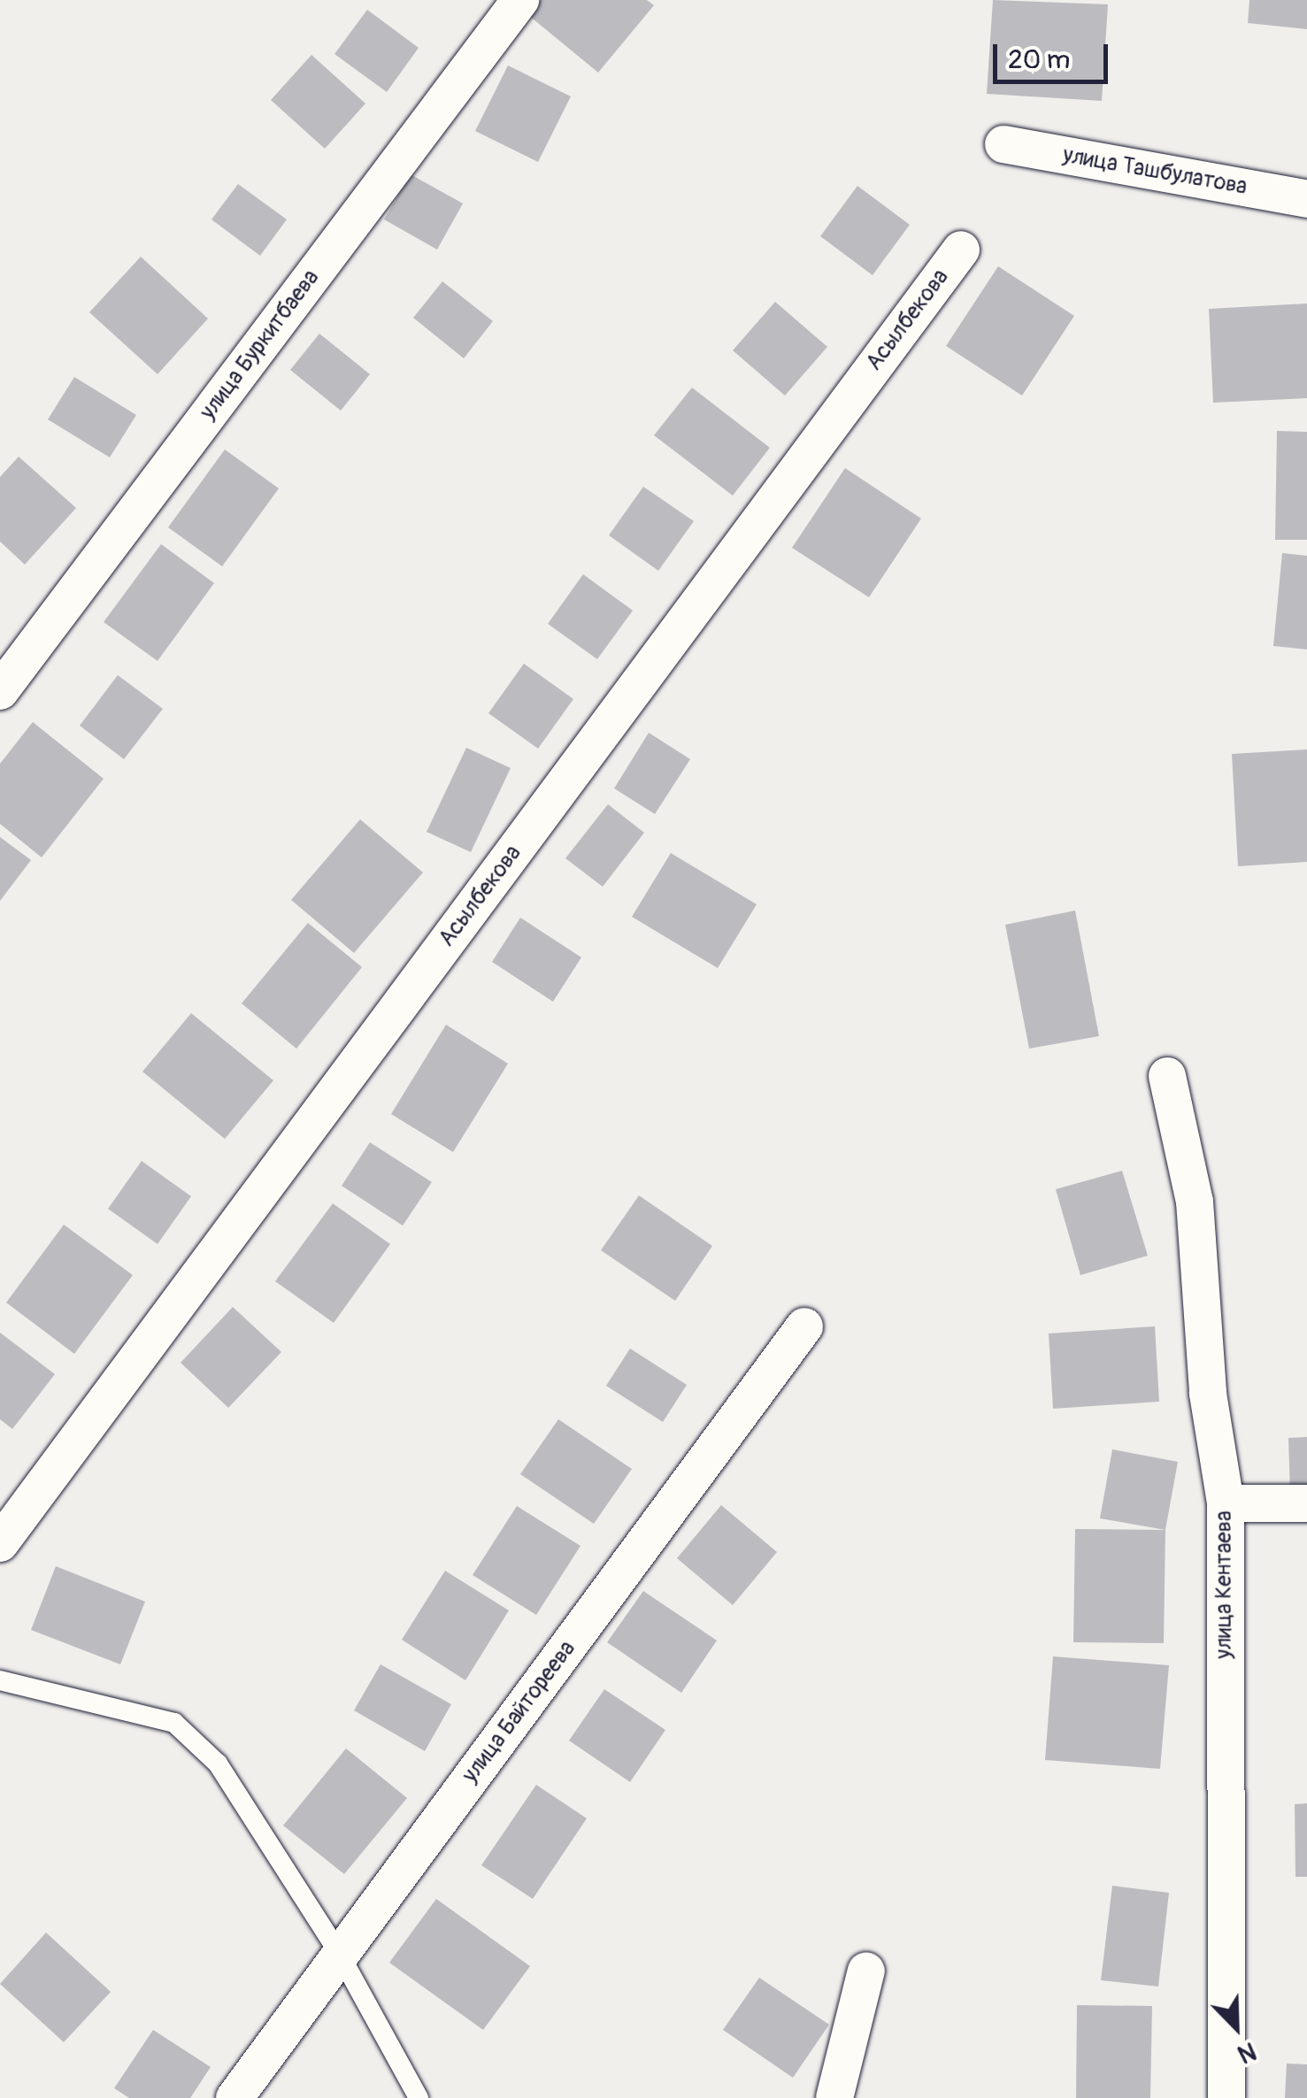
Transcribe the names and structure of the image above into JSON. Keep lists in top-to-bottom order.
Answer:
{
  "streets": {
    "street": [
      "улица Ташбулатова",
      "Асылбекова",
      "улица Буркитбаева",
      "улица Кентаева",
      "улица Байтореева"
    ]
  },
  "scale_bar": "20 m",
  "north": "bottom right"
}
